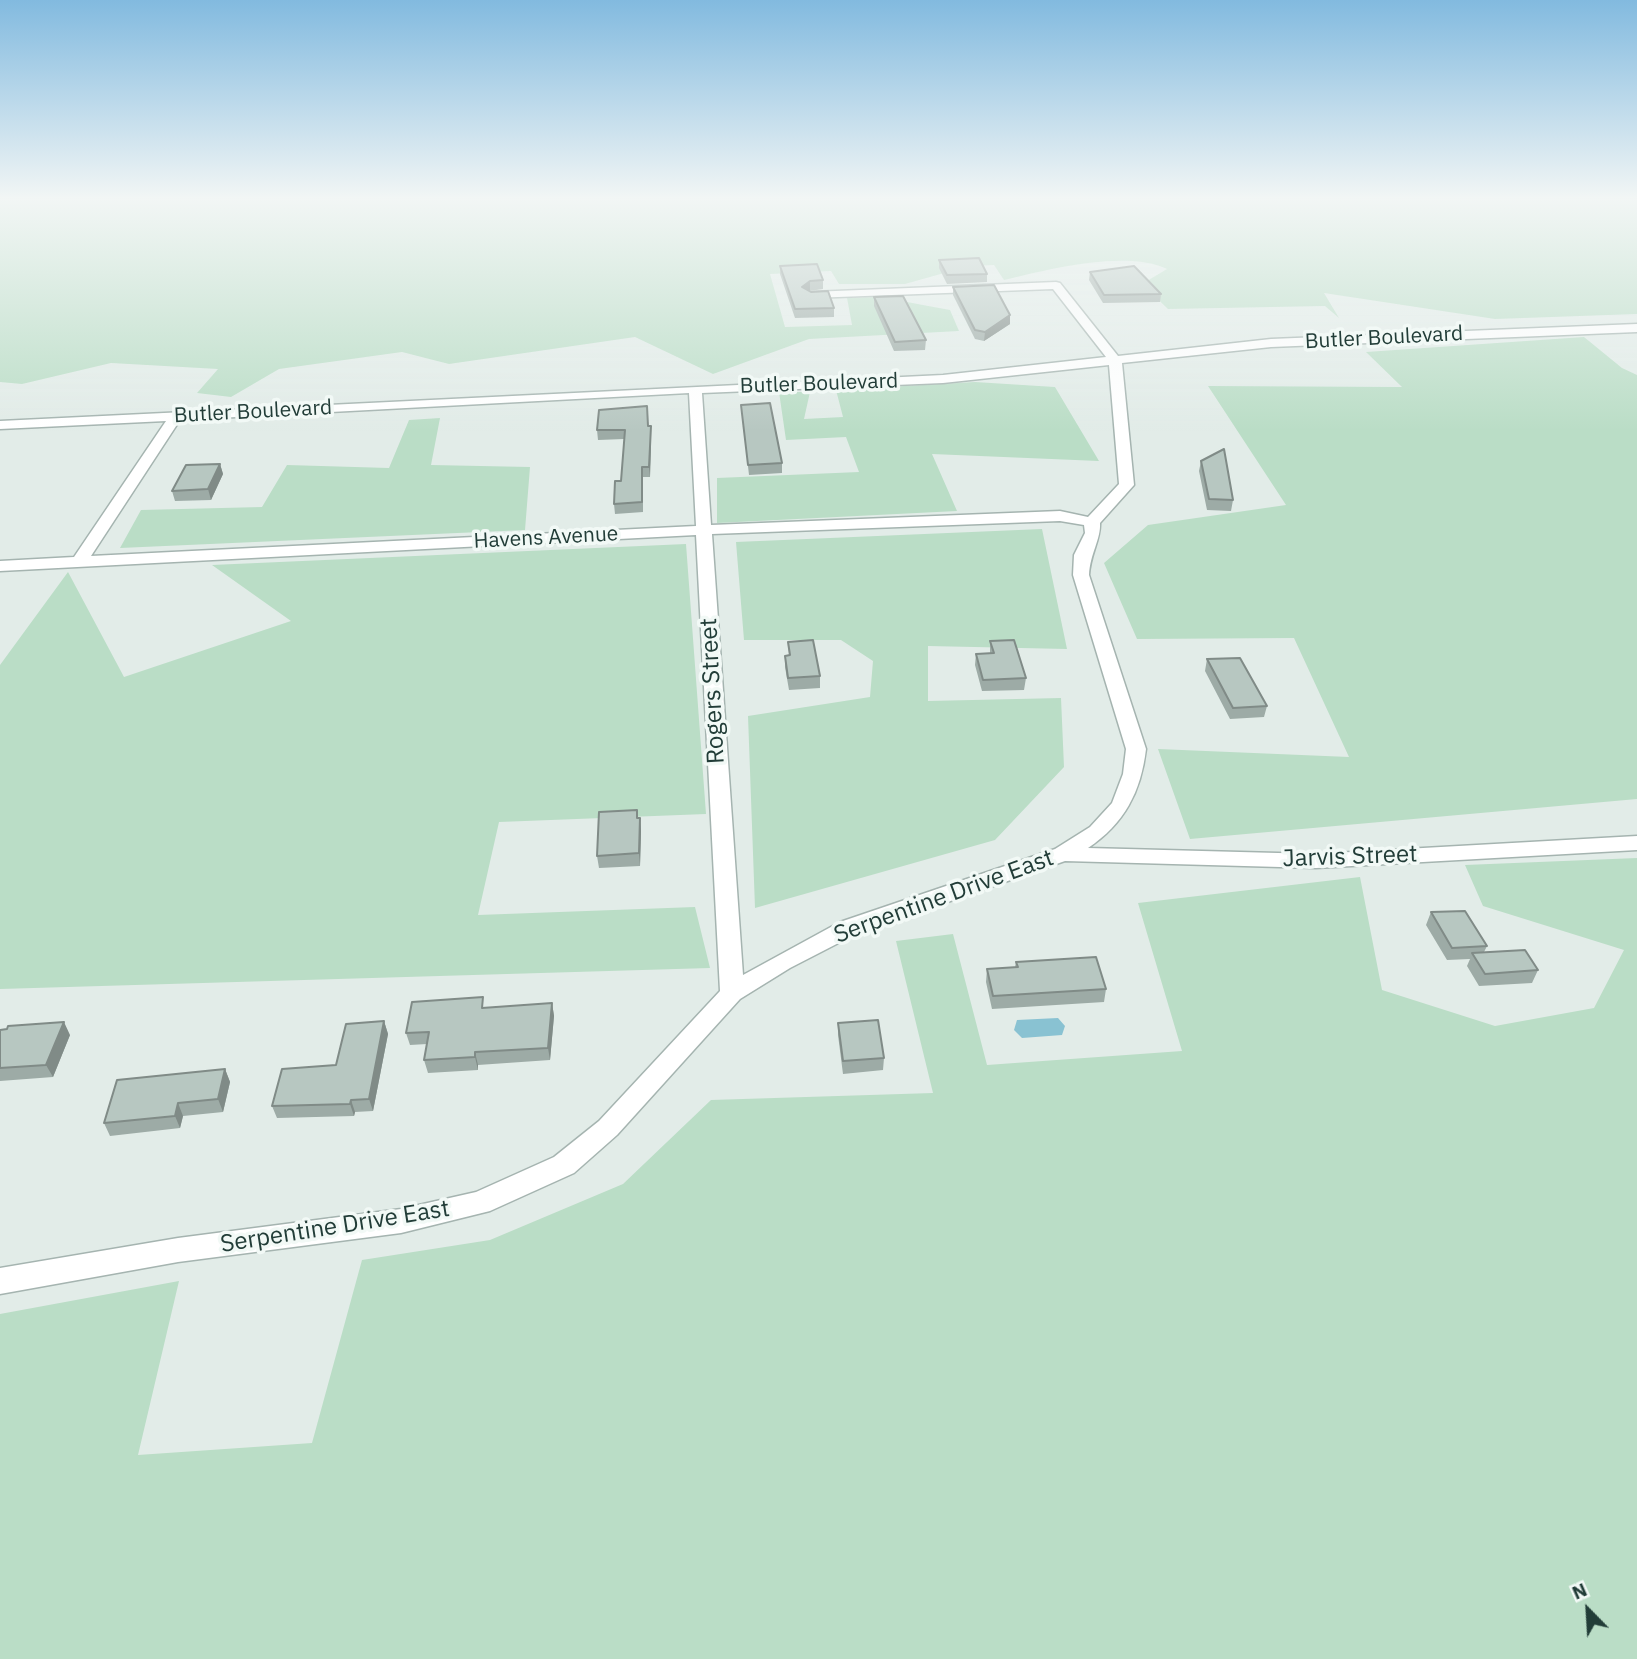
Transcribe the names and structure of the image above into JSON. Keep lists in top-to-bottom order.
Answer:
{
  "streets": {
    "street": [
      "Butler Boulevard",
      "Havens Avenue",
      "Rogers Street",
      "Jarvis Street",
      "Serpentine Drive East"
    ]
  },
  "crossings": [
    ["Butler Boulevard", "Rogers Street"],
    ["Butler Boulevard", "Serpentine Drive East"],
    ["Havens Avenue", "Rogers Street"],
    ["Havens Avenue", "Serpentine Drive East"],
    ["Rogers Street", "Serpentine Drive East"],
    ["Jarvis Street", "Serpentine Drive East"]
  ],
  "north": "top left"
}
